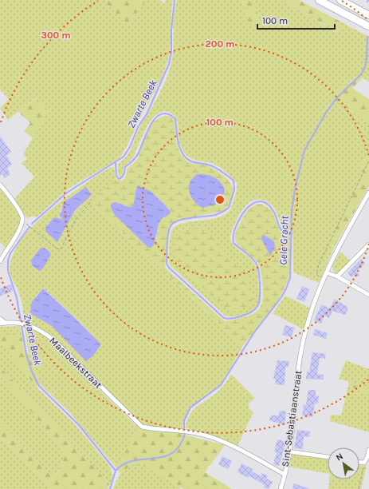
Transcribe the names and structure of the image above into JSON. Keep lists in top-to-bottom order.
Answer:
{
  "streets": {
    "street": ["Maalbeekstraat", "Sint-Sebastiaanstraat"]
  },
  "crossings": [
    ["Maalbeekstraat", "Sint-Sebastiaanstraat"]
  ],
  "water": ["Zwarte Beek", "Gele Gracht"],
  "scale_bar": "100 m",
  "north": "top left",
  "rings": ["300 m", "200 m", "100 m"]
}
